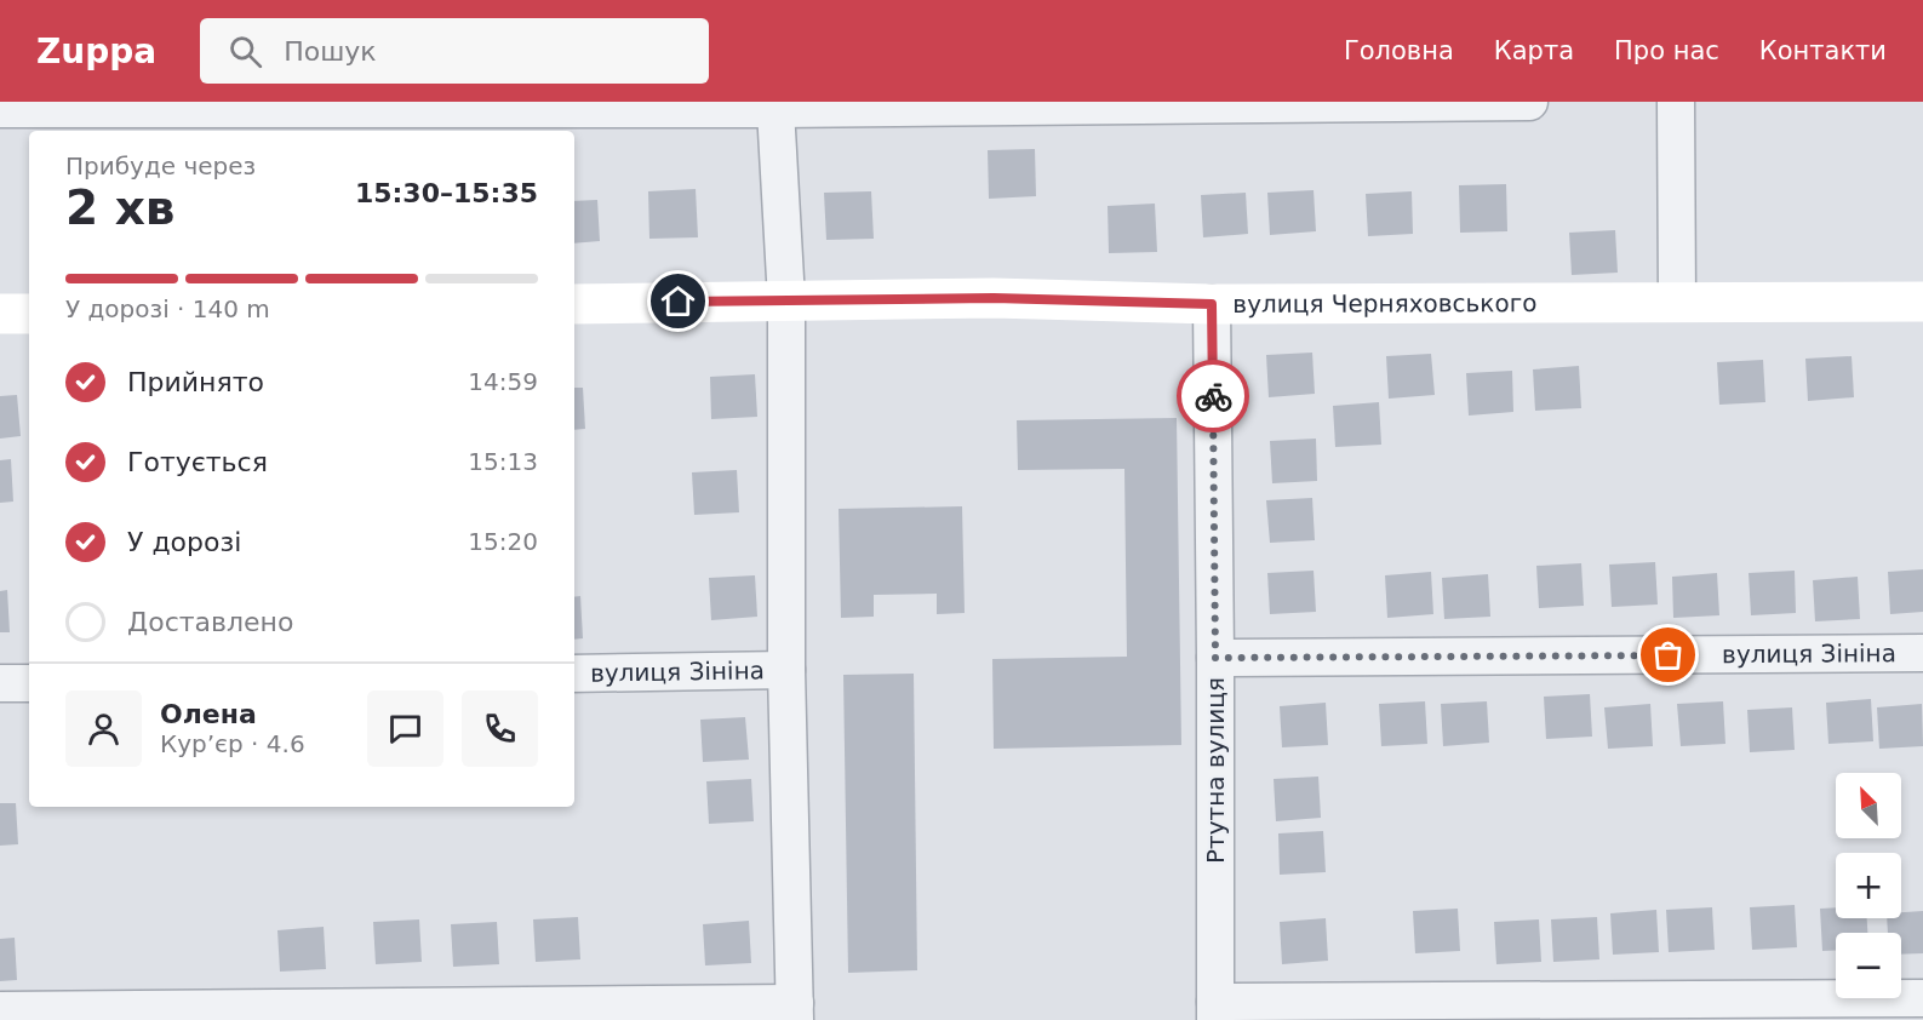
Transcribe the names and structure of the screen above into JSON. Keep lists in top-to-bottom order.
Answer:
{
  "streets": {
    "main road": ["вулиця Черняховського"],
    "street": ["вулиця Зініна", "Ртутна вулиця"]
  },
  "crossings": [
    ["вулиця Черняховського", "Ртутна вулиця"],
    ["вулиця Зініна", "Ртутна вулиця"]
  ],
  "north": "top left",
  "page": {
    "header": "Zuppa",
    "search": "Пошук",
    "nav": [
      "Головна",
      "Карта",
      "Про нас",
      "Контакти"
    ],
    "heading": ["2 хв", "Прибуде через", "15:30–15:35"],
    "panel": ["Олена", "Кур’єр · 4.6"],
    "bar": "У дорозі · 140 m",
    "list": [
      ["Прийнято", "14:59"],
      ["Готується", "15:13"],
      ["У дорозі", "15:20"],
      "Доставлено"
    ],
    "map_buttons": ["+", "−"]
  }
}
